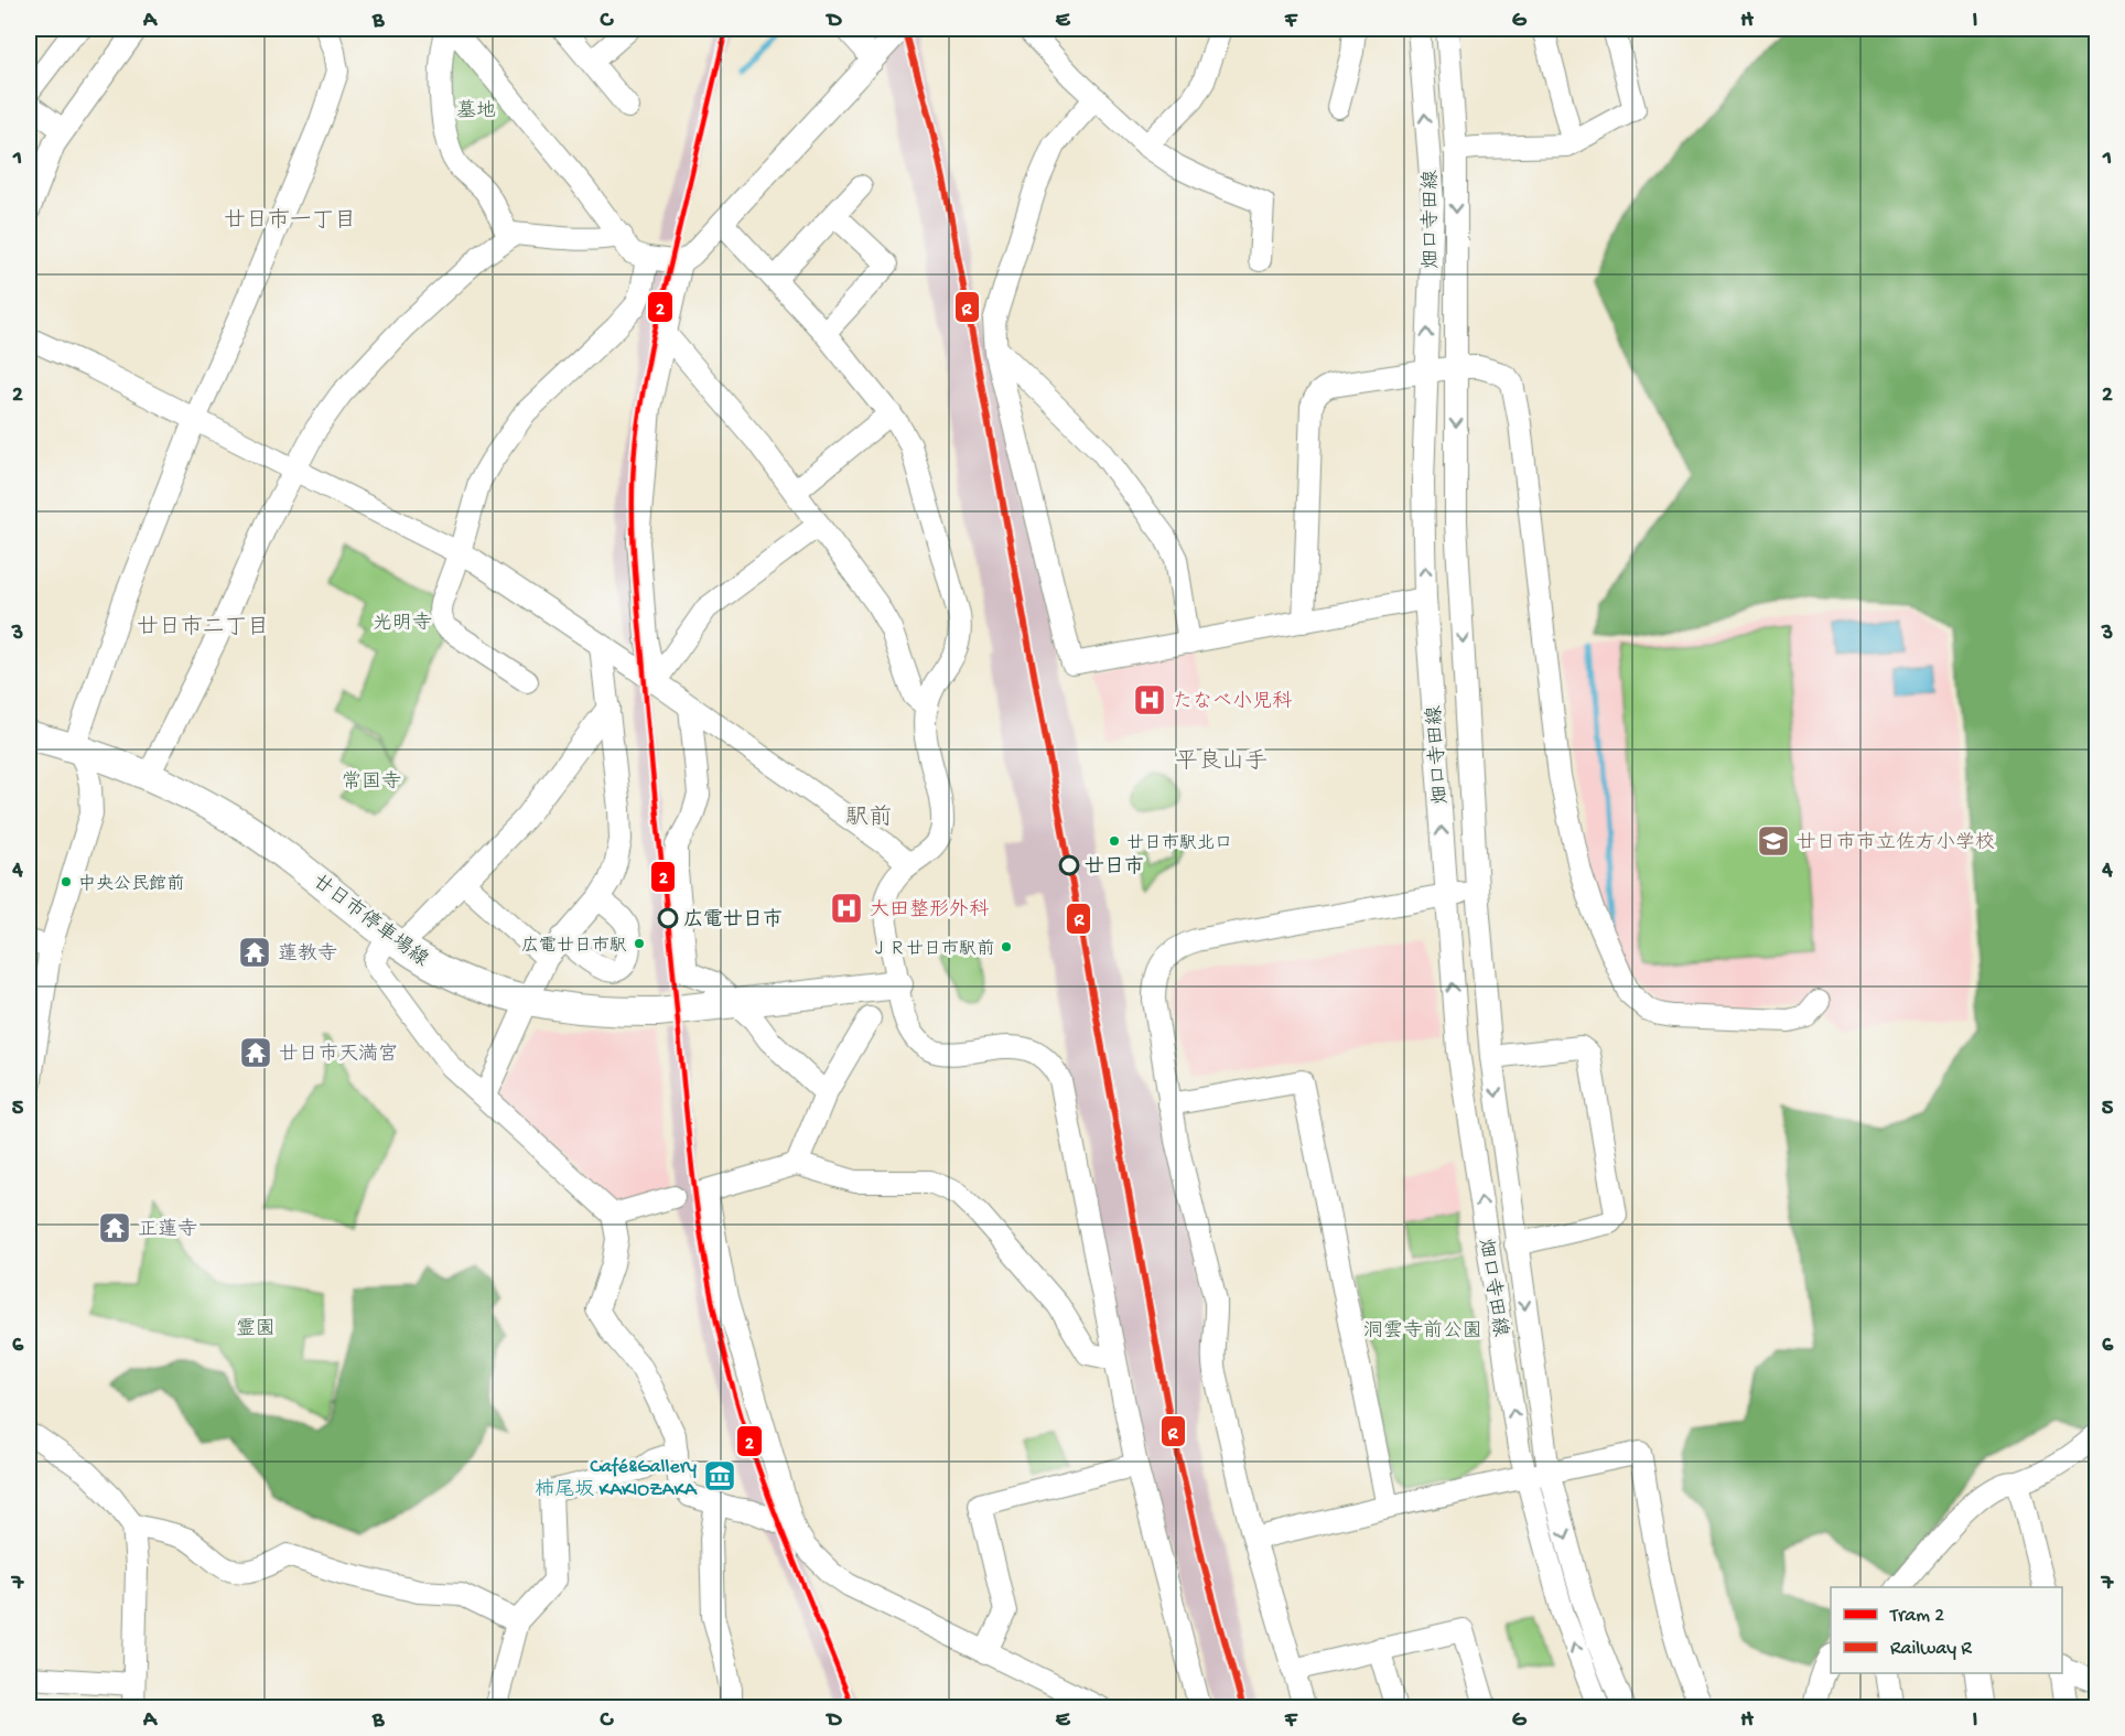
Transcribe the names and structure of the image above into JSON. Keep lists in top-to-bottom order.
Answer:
{
  "streets": {
    "main road": ["廿日市停車場線"],
    "street": ["畑口寺田線"]
  },
  "districts": [
    "廿日市一丁目",
    "廿日市二丁目",
    "平良山手",
    "駅前"
  ],
  "parks": [
    "墓地",
    "光明寺",
    "常国寺",
    "霊園",
    "洞雲寺前公園"
  ],
  "places": {
    "hospital": ["たなべ小児科", "大田整形外科"],
    "other": [
      "廿日市駅北口",
      "廿日市",
      "中央公民館前",
      "広電廿日市",
      "広電廿日市駅",
      "ＪＲ廿日市駅前"
    ],
    "school or university": ["廿日市市立佐方小学校"],
    "temple": ["蓮教寺", "廿日市天満宮", "正蓮寺"],
    "museum": ["Café&Gallery 柿尾坂 KAKIOZAKA"]
  },
  "lines": ["tram line 2", "rail line R"],
  "legend": ["Tram 2", "Railway R"],
  "grid": {
    "columns": [
      "A",
      "B",
      "C",
      "D",
      "E",
      "F",
      "G",
      "H",
      "I"
    ],
    "rows": [
      "1",
      "2",
      "3",
      "4",
      "5",
      "6",
      "7"
    ]
  }
}
